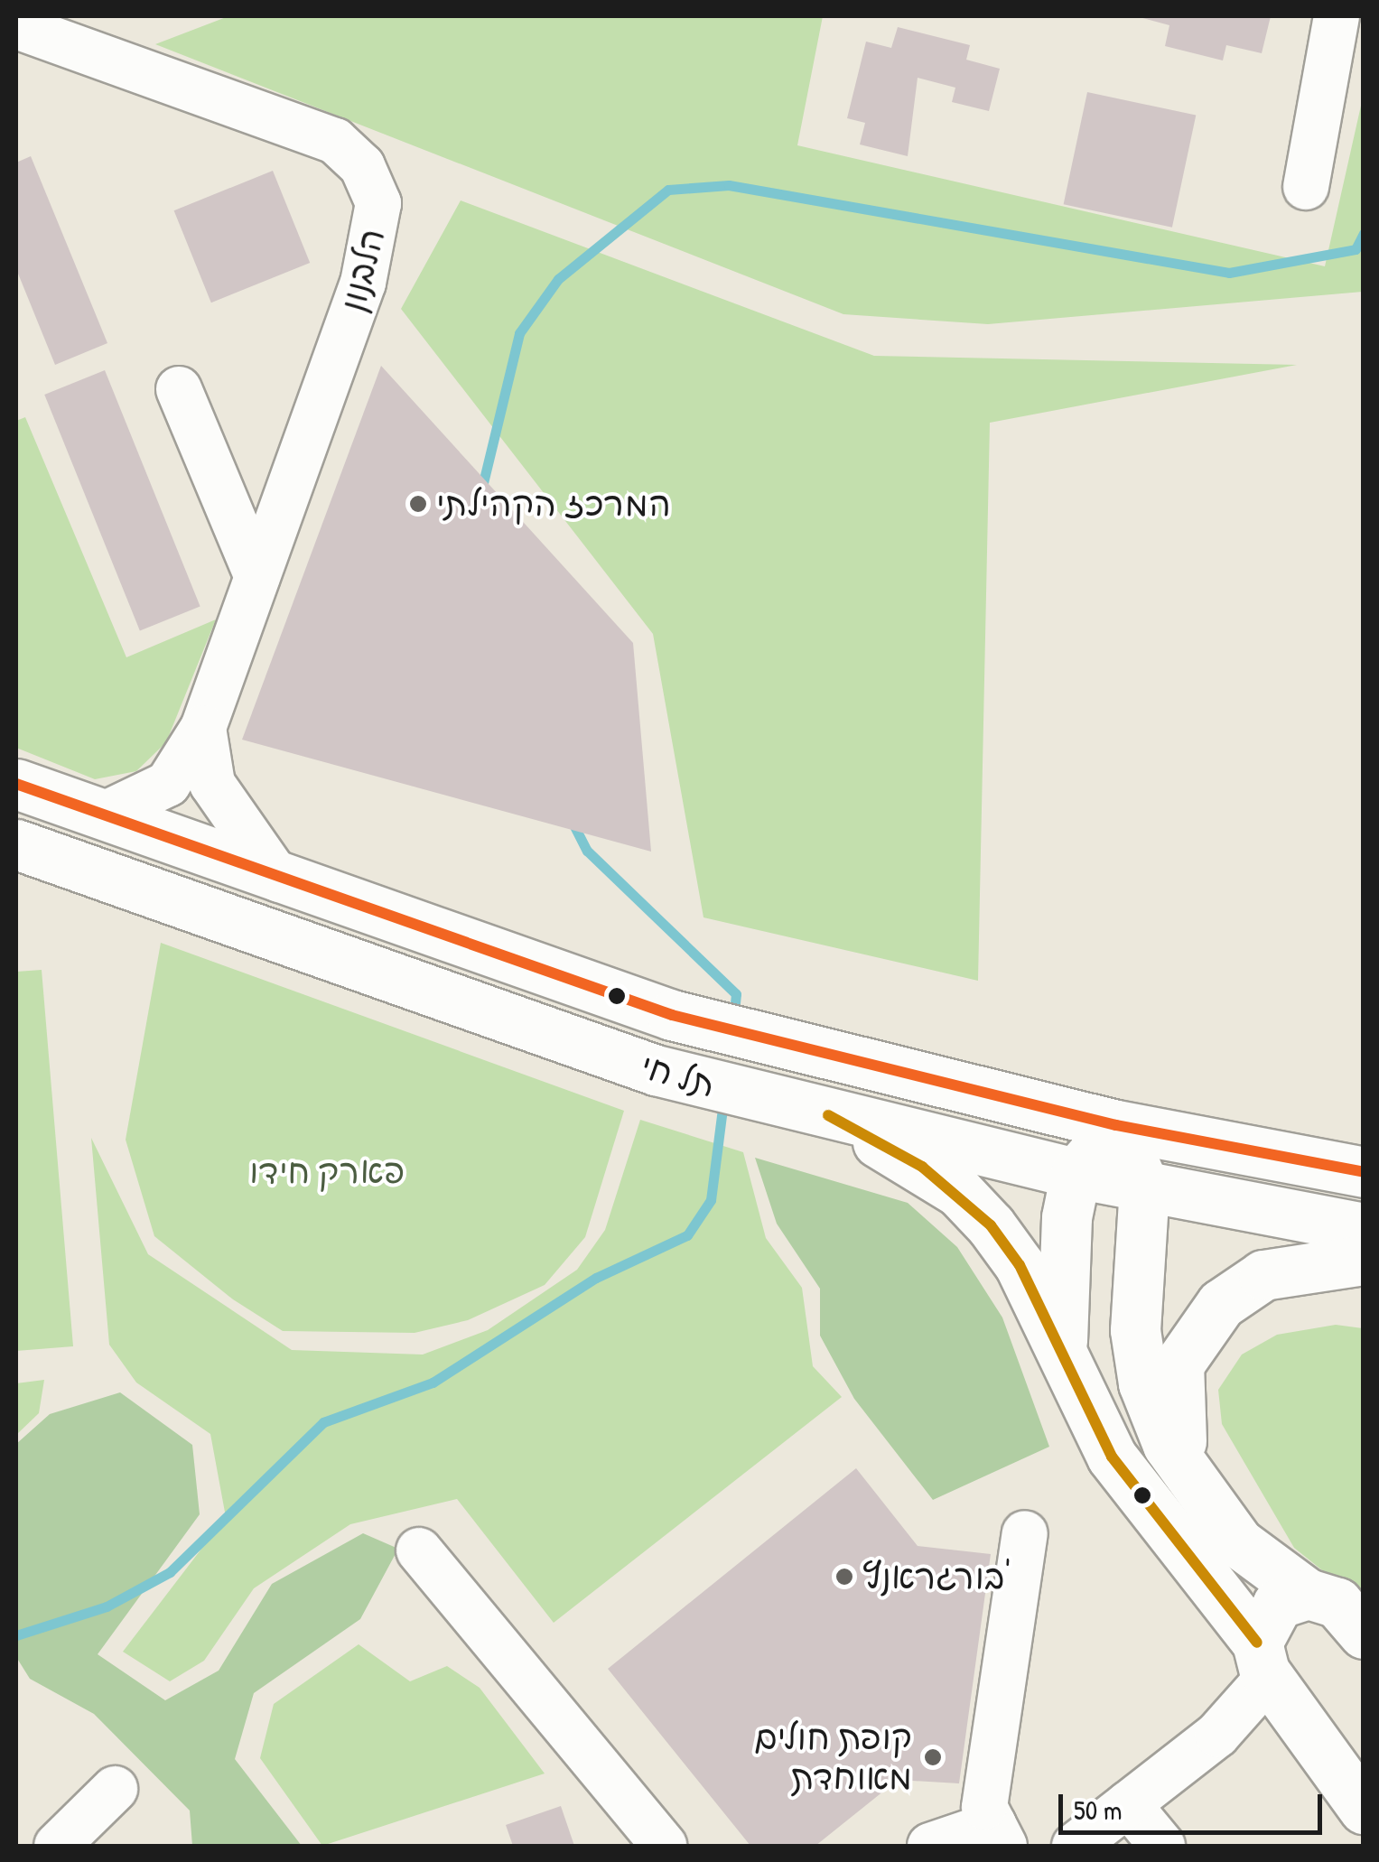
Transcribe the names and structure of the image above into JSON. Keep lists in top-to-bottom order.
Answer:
{
  "streets": {
    "highway": ["תל חי"],
    "street": ["הלבנון"]
  },
  "crossings": [
    ["הלבנון", "תל חי"]
  ],
  "parks": ["פארק חידו"],
  "places": ["המרכז הקהילתי", "בורגראנץ'", "קופת חולים מאוחדת"],
  "scale_bar": "50 m"
}
